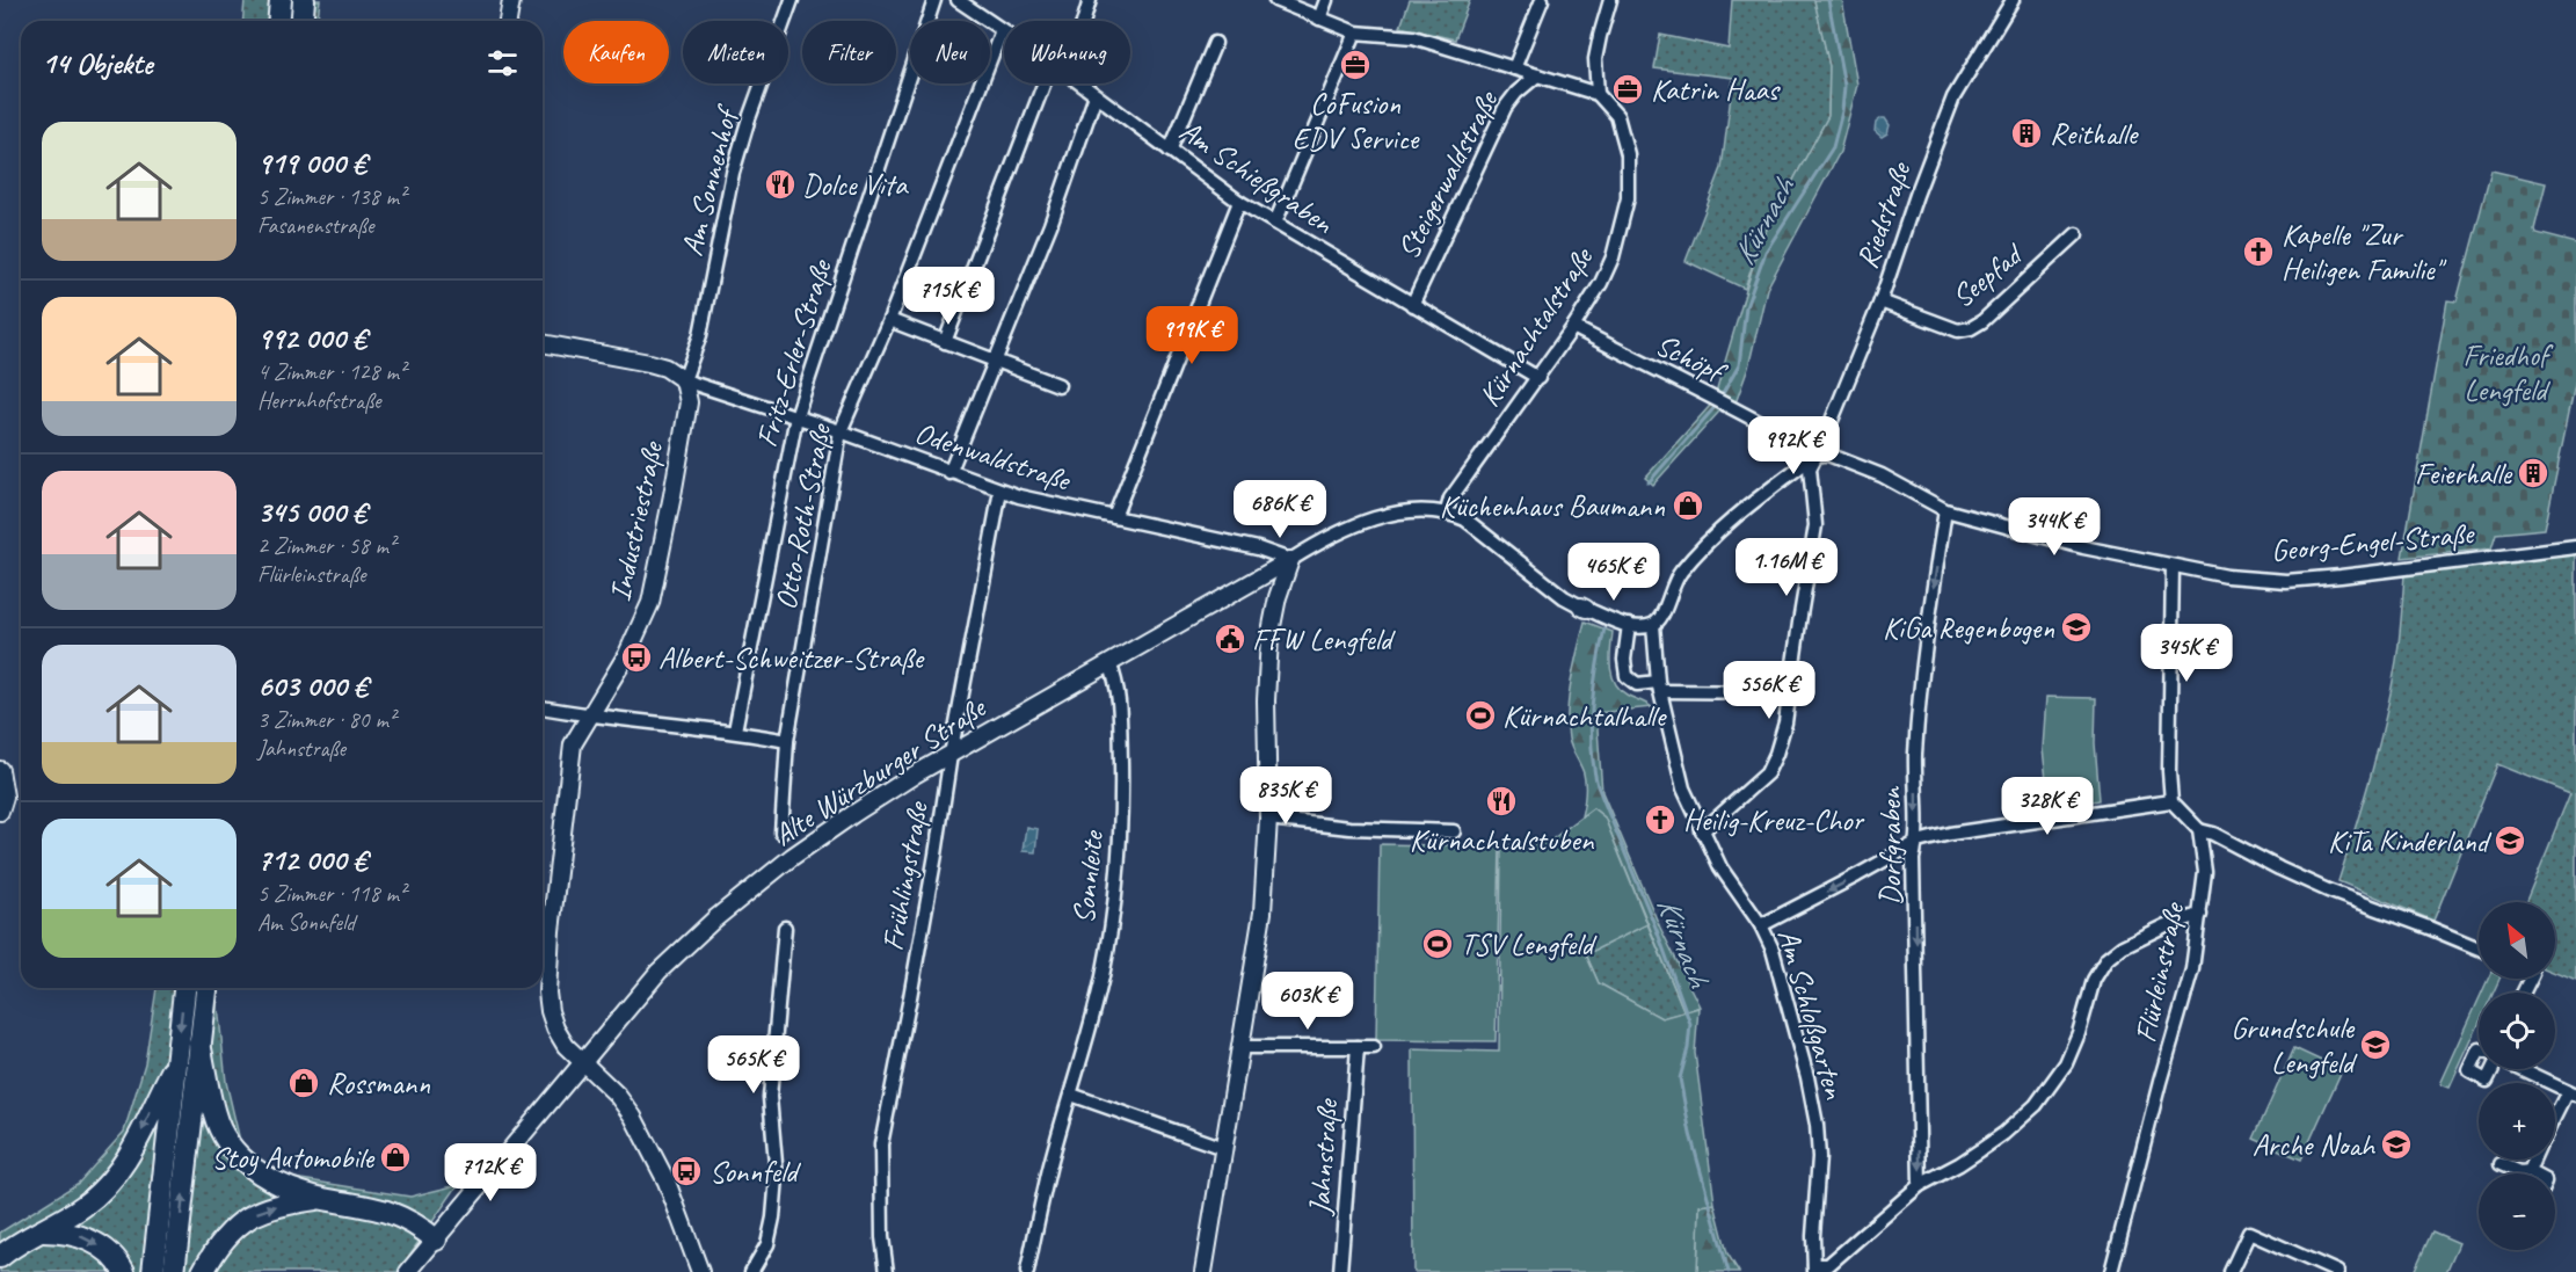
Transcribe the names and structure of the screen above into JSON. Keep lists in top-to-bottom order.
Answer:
{
  "streets": {
    "street": [
      "Steigerwaldstraße",
      "Am Schießgraben",
      "Am Sonnenhof",
      "Riedstraße",
      "Seepfad",
      "Kürnachtalstraße",
      "Fritz-Erler-Straße",
      "Schöpf",
      "Odenwaldstraße",
      "Otto-Roth-Straße",
      "Industriestraße",
      "Georg-Engel-Straße",
      "Alte Würzburger Straße",
      "Dorfgraben",
      "Frühlingstraße",
      "Sonnleite",
      "Flürleinstraße",
      "Am Schloßgarten",
      "Jahnstraße"
    ]
  },
  "crossings": [
    ["Steigerwaldstraße", "Am Schießgraben"],
    ["Am Schießgraben", "Kürnachtalstraße"],
    ["Am Schießgraben", "Otto-Roth-Straße"],
    ["Am Sonnenhof", "Odenwaldstraße"],
    ["Am Sonnenhof", "Industriestraße"],
    ["Riedstraße", "Seepfad"],
    ["Riedstraße", "Schöpf"],
    ["Riedstraße", "Georg-Engel-Straße"],
    ["Riedstraße", "Am Schloßgarten"],
    ["Kürnachtalstraße", "Schöpf"],
    ["Fritz-Erler-Straße", "Odenwaldstraße"],
    ["Schöpf", "Georg-Engel-Straße"],
    ["Odenwaldstraße", "Otto-Roth-Straße"],
    ["Odenwaldstraße", "Industriestraße"],
    ["Odenwaldstraße", "Alte Würzburger Straße"],
    ["Odenwaldstraße", "Frühlingstraße"],
    ["Industriestraße", "Alte Würzburger Straße"],
    ["Georg-Engel-Straße", "Dorfgraben"],
    ["Alte Würzburger Straße", "Frühlingstraße"],
    ["Alte Würzburger Straße", "Sonnleite"]
  ],
  "one_way": ["Dorfgraben"],
  "water": ["Kürnach"],
  "parks": ["Friedhof Lengfeld"],
  "places": {
    "office": ["CoFusion EDV Service", "Katrin Haas"],
    "building": ["Reithalle", "Feierhalle"],
    "restaurant": ["Dolce Vita", "Kürnachtalstuben"],
    "church": ["Kapelle \"Zur Heiligen Familie\"", "Heilig-Kreuz-Chor"],
    "shop": ["Küchenhaus Baumann", "Rossmann", "Stoy Automobile"],
    "school or university": [
      "KiGa Regenbogen",
      "KiTa Kinderland",
      "Grundschule Lengfeld",
      "Arche Noah"
    ],
    "public building": ["FFW Lengfeld"],
    "bus stop": ["Albert-Schweitzer-Straße", "Sonnfeld"],
    "sports": ["Kürnachtalhalle", "TSV Lengfeld"]
  },
  "north": "top left",
  "page": {
    "chip": [
      "Kaufen",
      "Mieten",
      "Filter",
      "Neu",
      "Wohnung"
    ],
    "heading": "14 Objekte",
    "list": [
      {
        "name": "919 000 €",
        "note": "5 Zimmer · 138 m² · Fasanenstraße"
      },
      {
        "name": "992 000 €",
        "note": "4 Zimmer · 128 m² · Herrnhofstraße"
      },
      {
        "name": "345 000 €",
        "note": "2 Zimmer · 58 m² · Flürleinstraße"
      },
      {
        "name": "603 000 €",
        "note": "3 Zimmer · 80 m² · Jahnstraße"
      },
      {
        "name": "712 000 €",
        "note": "5 Zimmer · 118 m² · Am Sonnfeld"
      }
    ],
    "price": [
      "715K €",
      "919K €",
      "992K €",
      "686K €",
      "344K €",
      "1.16M €",
      "465K €",
      "345K €",
      "556K €",
      "835K €",
      "328K €",
      "603K €",
      "565K €",
      "712K €"
    ],
    "map_buttons": ["+", "−"]
  }
}
